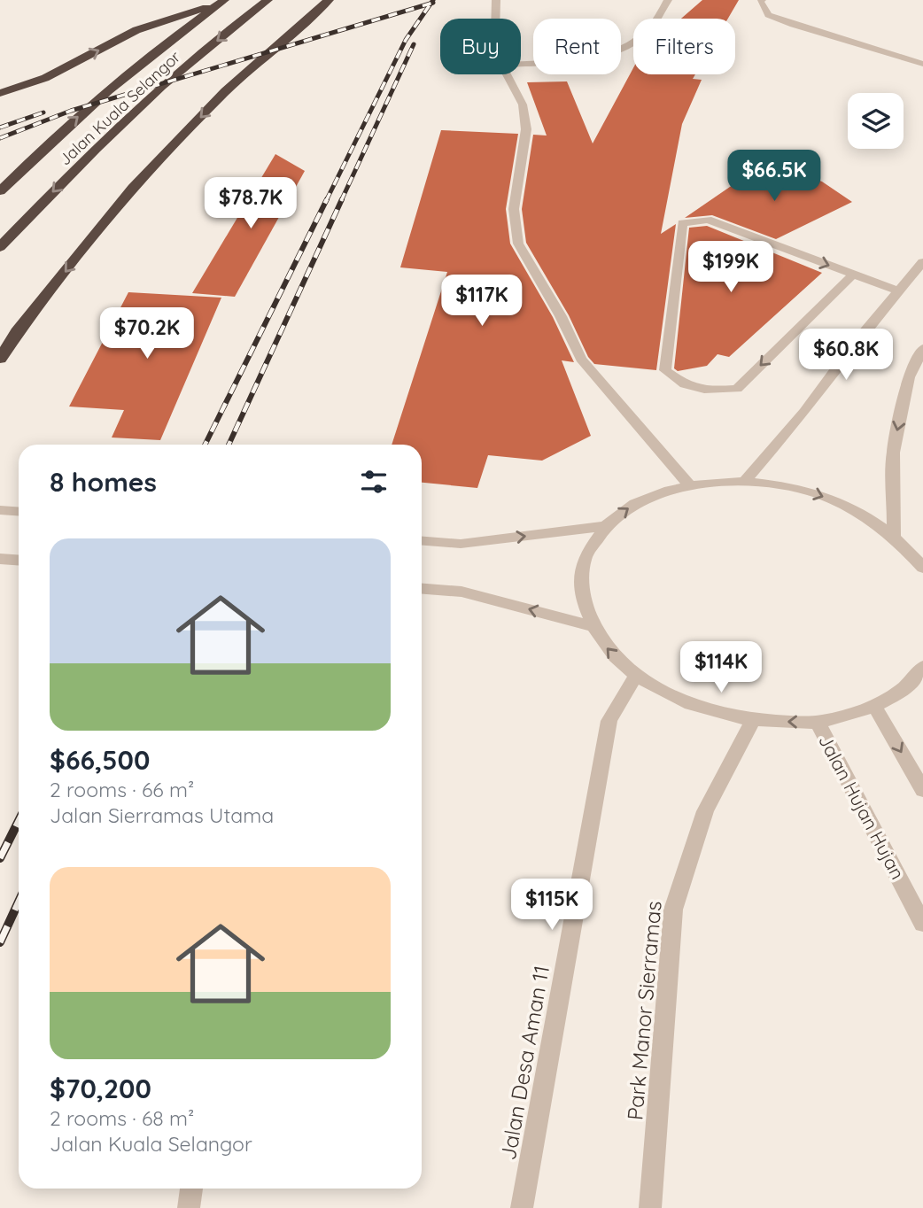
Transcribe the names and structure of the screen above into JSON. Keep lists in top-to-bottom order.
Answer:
{
  "streets": {
    "highway": ["Jalan Kuala Selangor"],
    "street": ["Jalan Hujan Hujan", "Park Manor Sierramas", "Jalan Desa Aman 11"]
  },
  "page": {
    "chip": ["Buy", "Rent", "Filters"],
    "price": [
      "$66.5K",
      "$78.7K",
      "$199K",
      "$117K",
      "$70.2K",
      "$60.8K",
      "$114K",
      "$115K"
    ],
    "heading": "8 homes",
    "list": [
      {
        "name": "$66,500",
        "note": "2 rooms · 66 m² · Jalan Sierramas Utama"
      },
      {
        "name": "$70,200",
        "note": "2 rooms · 68 m² · Jalan Kuala Selangor"
      }
    ]
  }
}
